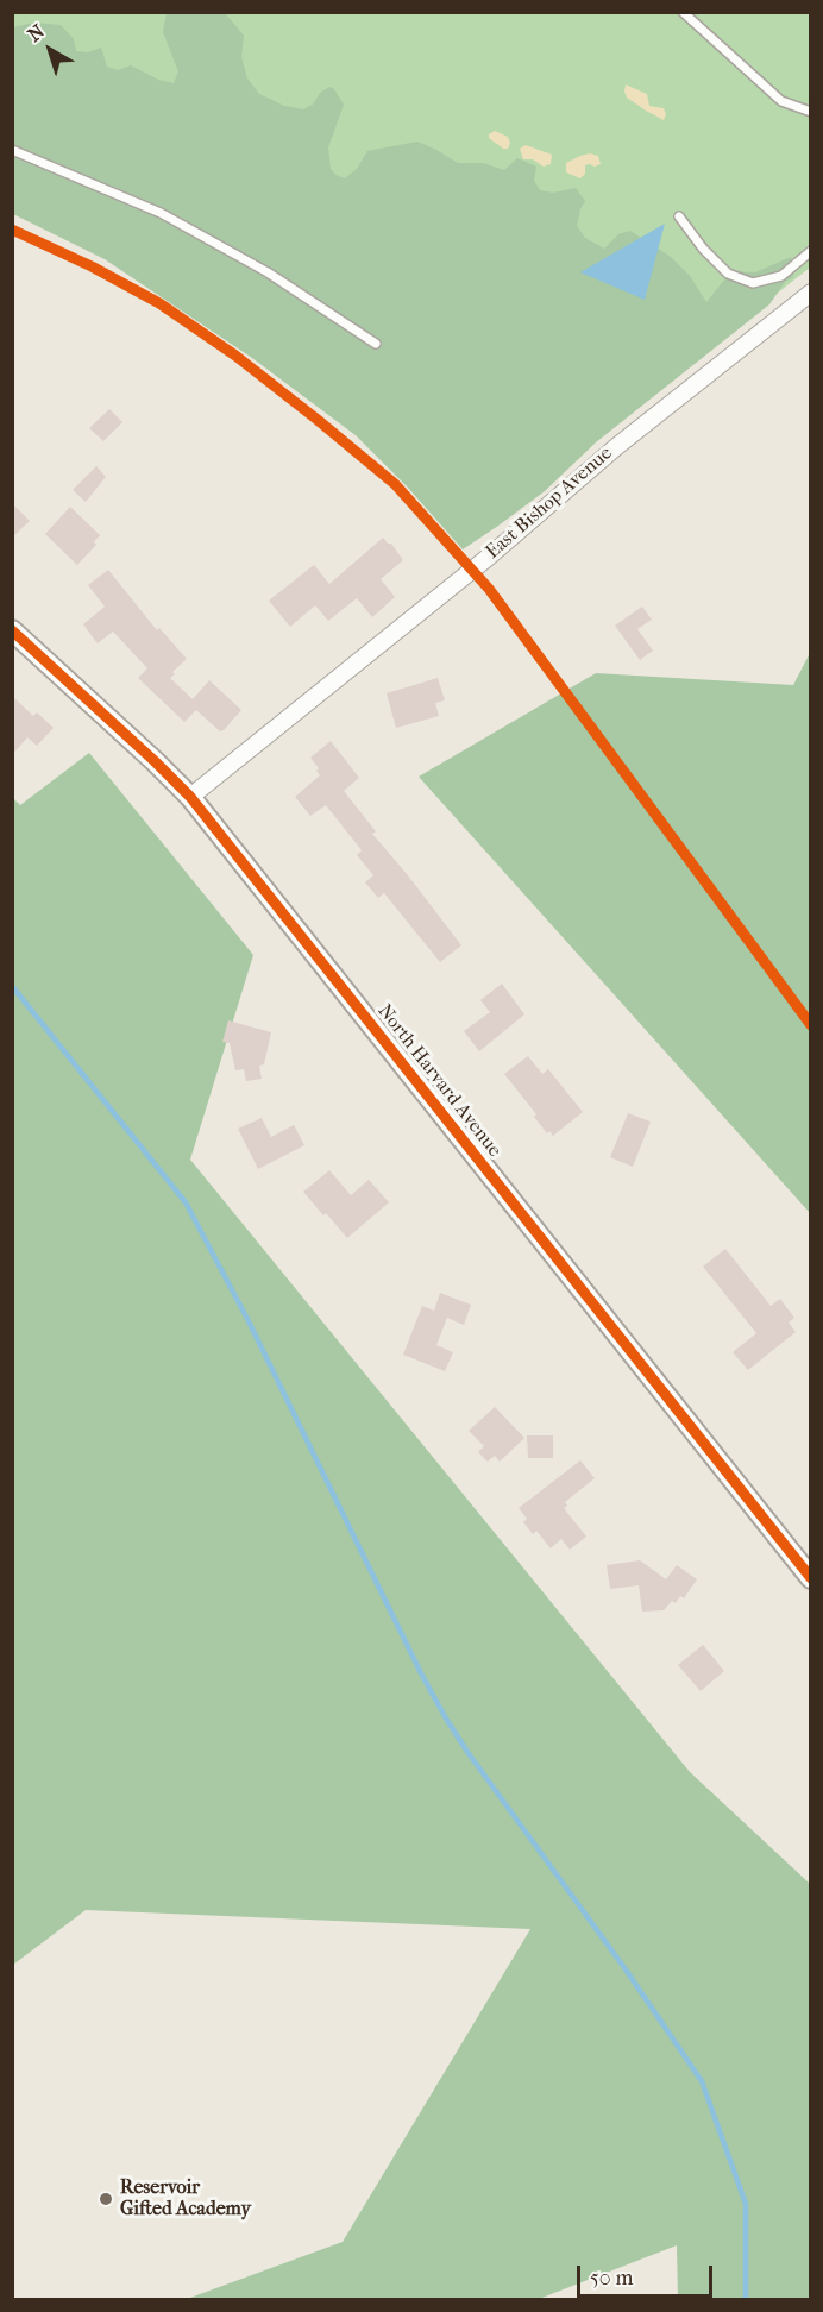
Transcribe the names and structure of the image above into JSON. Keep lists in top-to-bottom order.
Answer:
{
  "streets": {
    "street": ["East Bishop Avenue", "North Harvard Avenue"]
  },
  "crossings": [
    ["East Bishop Avenue", "North Harvard Avenue"]
  ],
  "places": ["Reservoir Gifted Academy"],
  "scale_bar": "50 m",
  "north": "top left"
}
